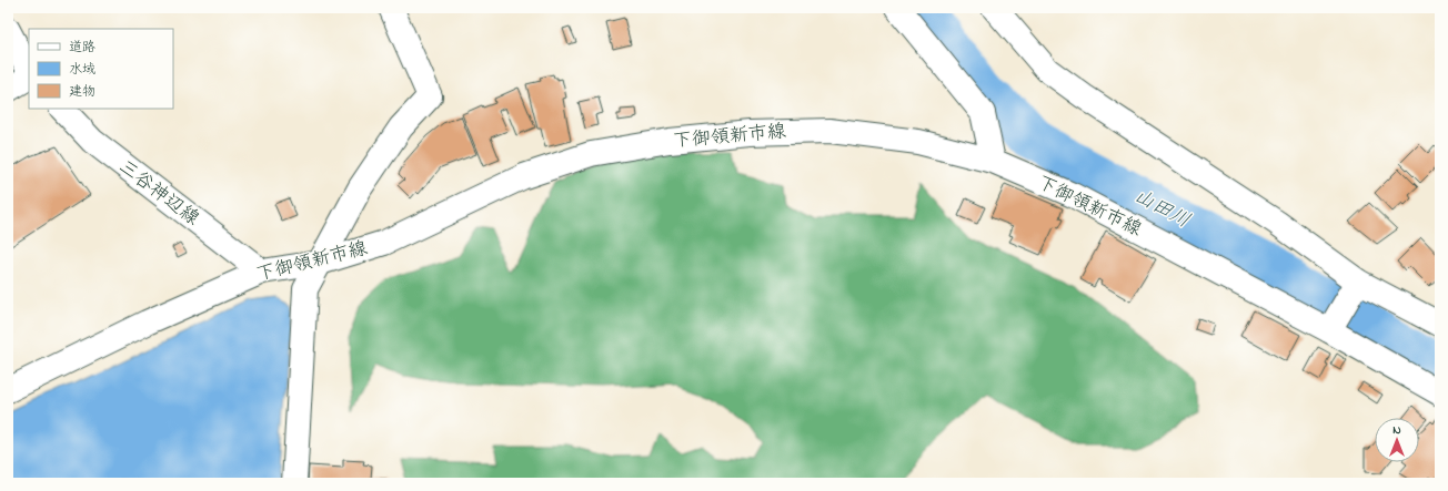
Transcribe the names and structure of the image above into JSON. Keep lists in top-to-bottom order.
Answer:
{
  "streets": {
    "main road": ["下御領新市線", "三谷神辺線"]
  },
  "crossings": [
    ["下御領新市線", "三谷神辺線"]
  ],
  "water": ["山田川"],
  "legend": ["道路", "水域", "建物"],
  "north": "top"
}
